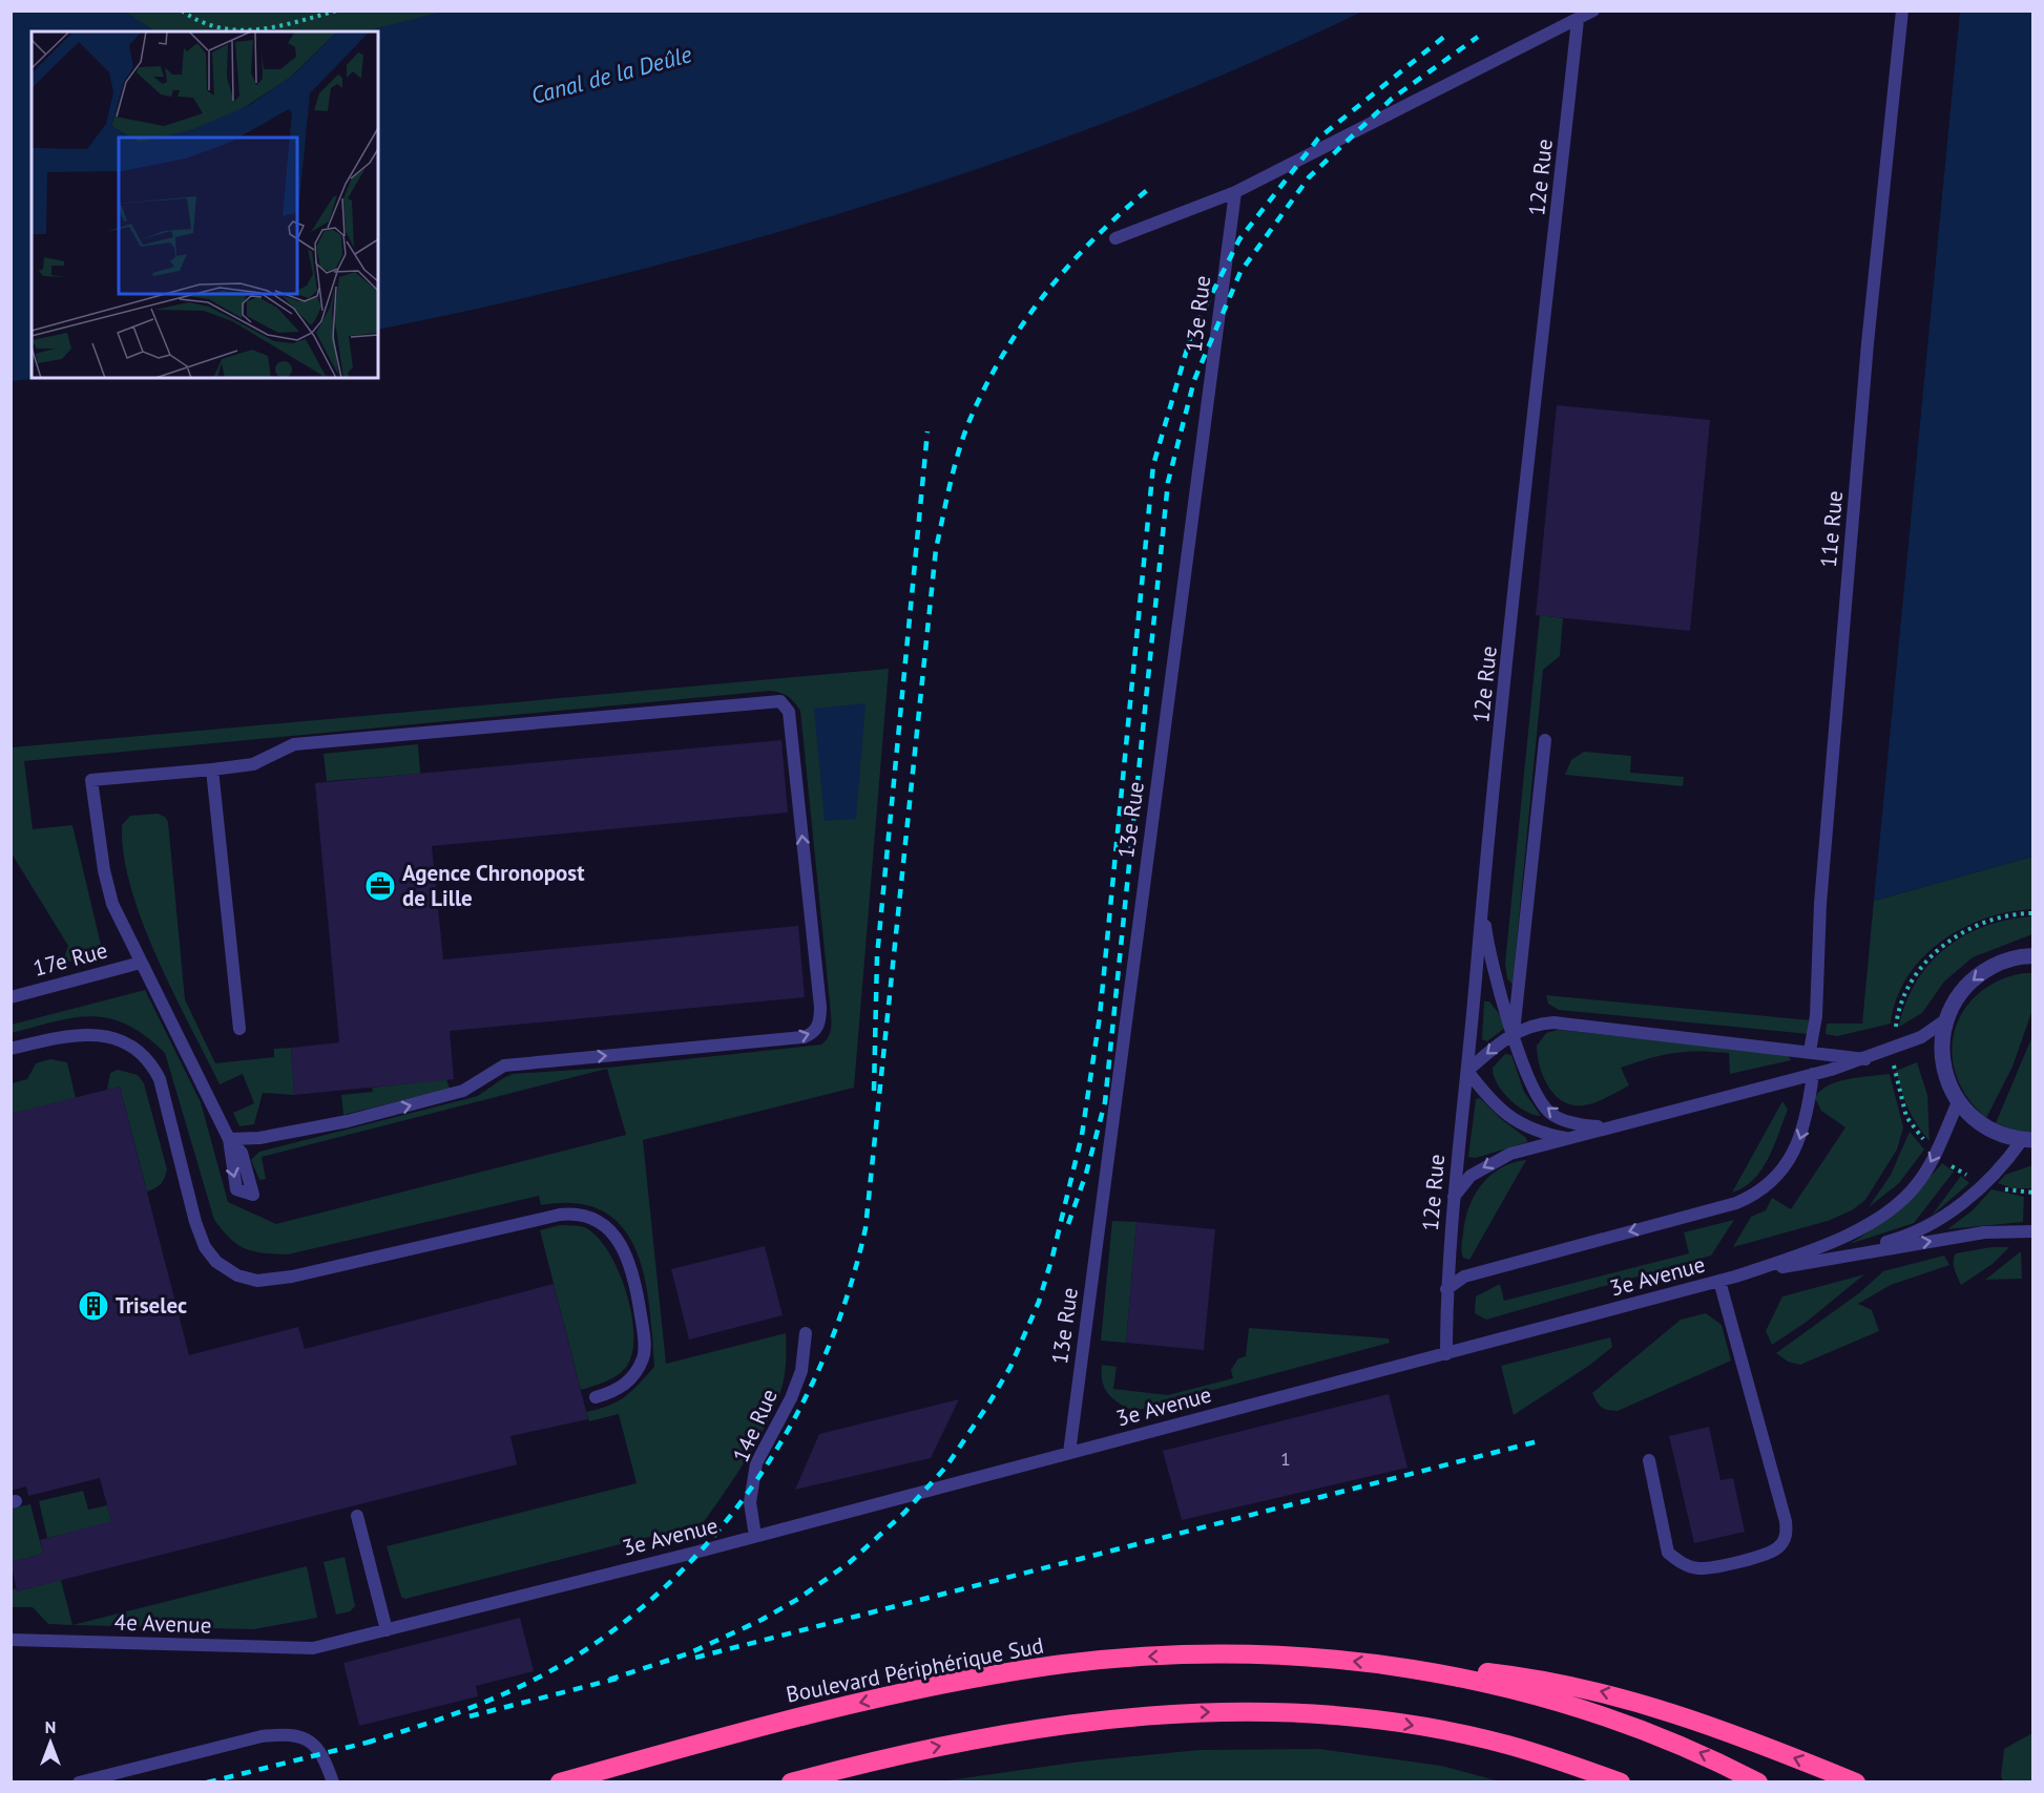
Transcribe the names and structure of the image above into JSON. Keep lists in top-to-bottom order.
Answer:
{
  "streets": {
    "highway": ["Boulevard Périphérique Sud"],
    "lane": [
      "12e Rue",
      "13e Rue",
      "11e Rue",
      "17e Rue",
      "3e Avenue",
      "14e Rue",
      "4e Avenue"
    ]
  },
  "crossings": [
    ["12e Rue", "3e Avenue"],
    ["13e Rue", "3e Avenue"],
    ["3e Avenue", "14e Rue"],
    ["3e Avenue", "4e Avenue"]
  ],
  "water": ["Canal de la Deûle"],
  "places": {
    "office": ["Agence Chronopost de Lille"],
    "building": ["Triselec"]
  },
  "house_numbers": ["1"],
  "north": "top"
}
